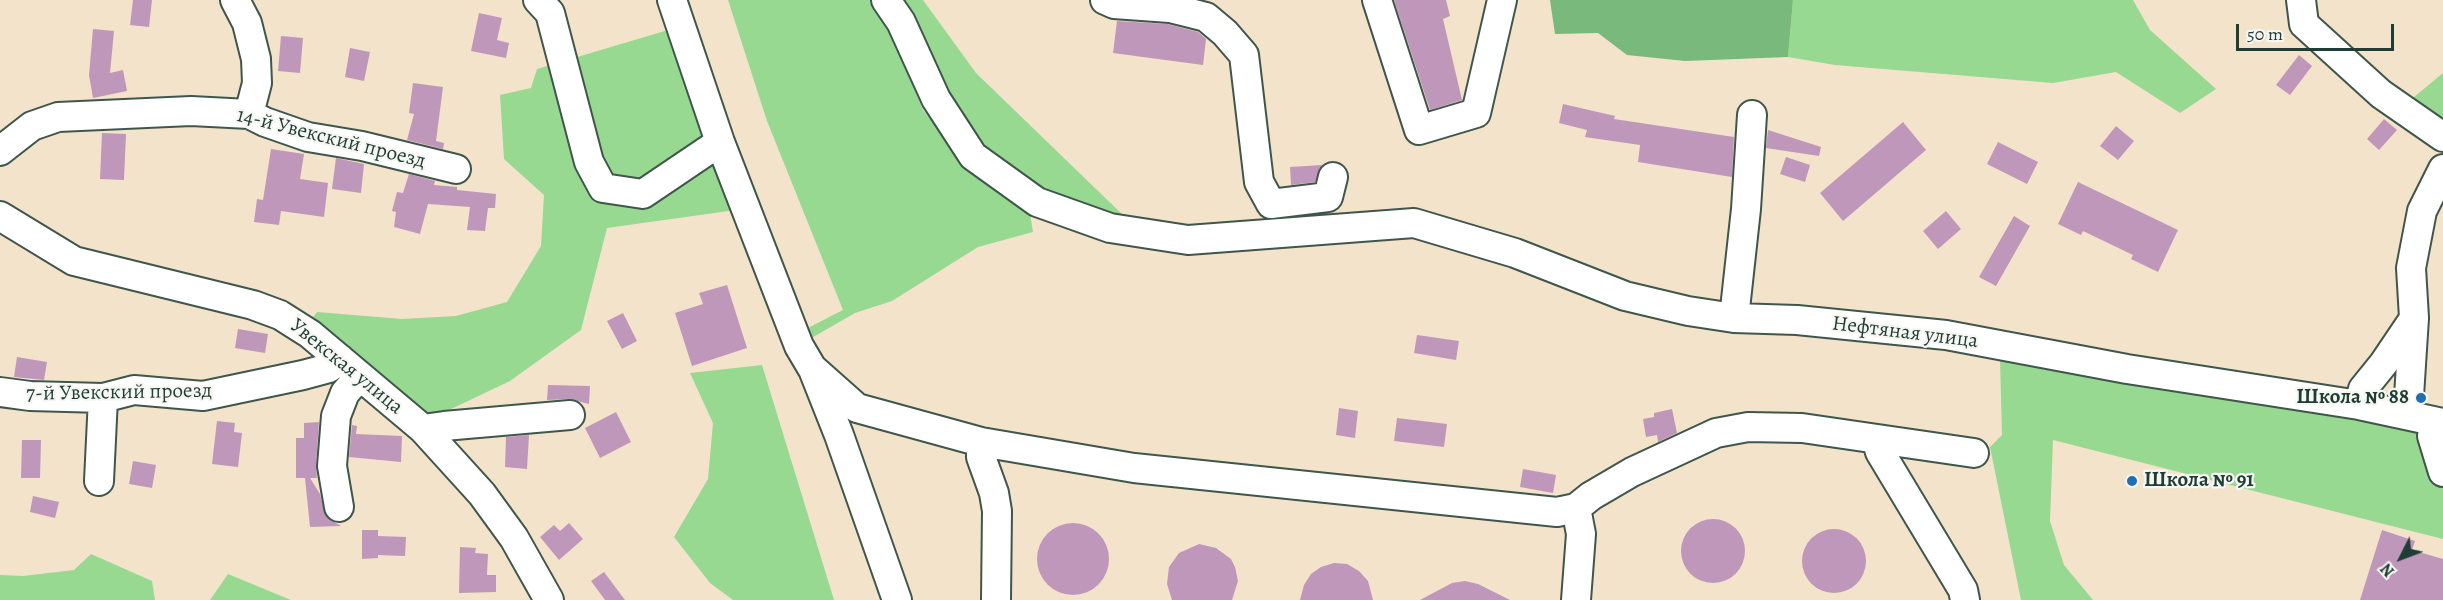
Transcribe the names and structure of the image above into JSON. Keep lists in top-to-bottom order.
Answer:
{
  "streets": {
    "street": [
      "14-й Увекский проезд",
      "Нефтяная улица",
      "Увекская улица",
      "7-й Увекский проезд"
    ]
  },
  "crossings": [
    ["Увекская улица", "7-й Увекский проезд"]
  ],
  "places": ["Школа № 88", "Школа № 91"],
  "scale_bar": "50 m",
  "north": "bottom left"
}
